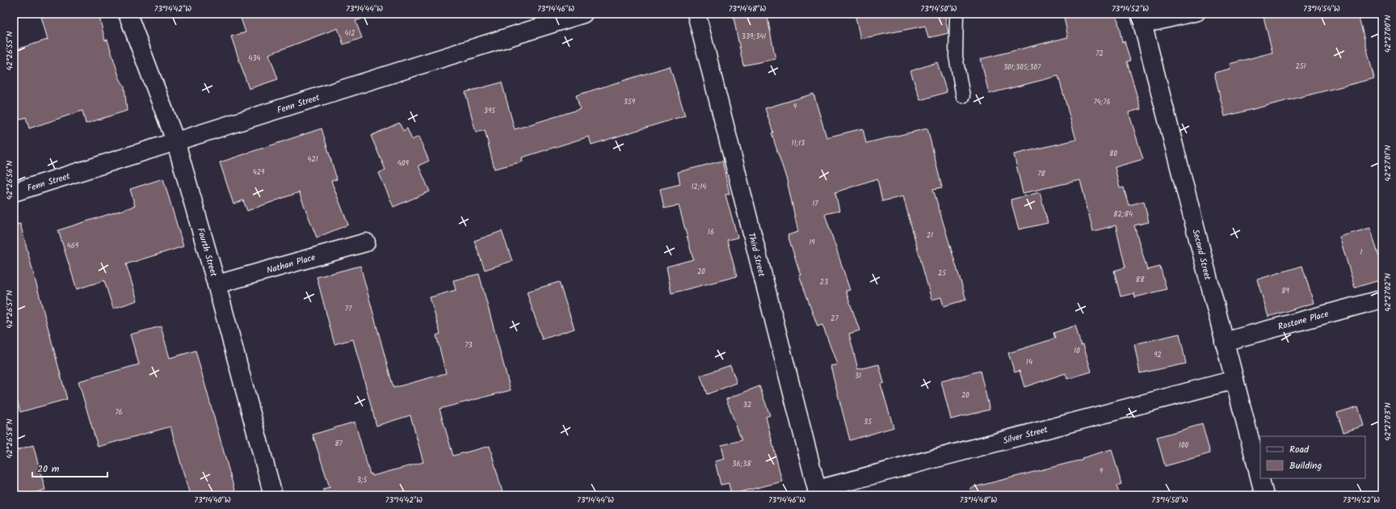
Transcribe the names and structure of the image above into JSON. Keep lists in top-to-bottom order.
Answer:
{
  "streets": {
    "street": [
      "Fenn Street",
      "Fourth Street",
      "Third Street",
      "Second Street",
      "Nathan Place",
      "Rostone Place",
      "Silver Street"
    ]
  },
  "crossings": [
    ["Fenn Street", "Fourth Street"],
    ["Fourth Street", "Nathan Place"],
    ["Third Street", "Silver Street"],
    ["Second Street", "Rostone Place"],
    ["Second Street", "Silver Street"]
  ],
  "house_numbers": [
    "412",
    "339;341",
    "72",
    "434",
    "251",
    "301;305;307",
    "359",
    "74;76",
    "9",
    "395",
    "11;13",
    "80",
    "421",
    "409",
    "429",
    "78",
    "12;14",
    "17",
    "82;84",
    "16",
    "21",
    "19",
    "469",
    "1",
    "20",
    "25",
    "88",
    "23",
    "89",
    "77",
    "27",
    "73",
    "10",
    "92",
    "14",
    "31",
    "20",
    "32",
    "76",
    "35",
    "87",
    "100",
    "36;38",
    "9",
    "3;5"
  ],
  "legend": ["Road", "Building"],
  "scale_bar": "20 m",
  "coordinates": [
    "73°14'42\"W",
    "73°14'44\"W",
    "73°14'46\"W",
    "73°14'48\"W",
    "73°14'50\"W",
    "73°14'52\"W",
    "73°14'54\"W",
    "42°27'00\"N",
    "42°26'55\"N",
    "42°27'01\"N",
    "42°26'56\"N",
    "42°27'02\"N",
    "42°26'57\"N",
    "42°27'03\"N",
    "42°26'58\"N",
    "73°14'40\"W"
  ]
}
